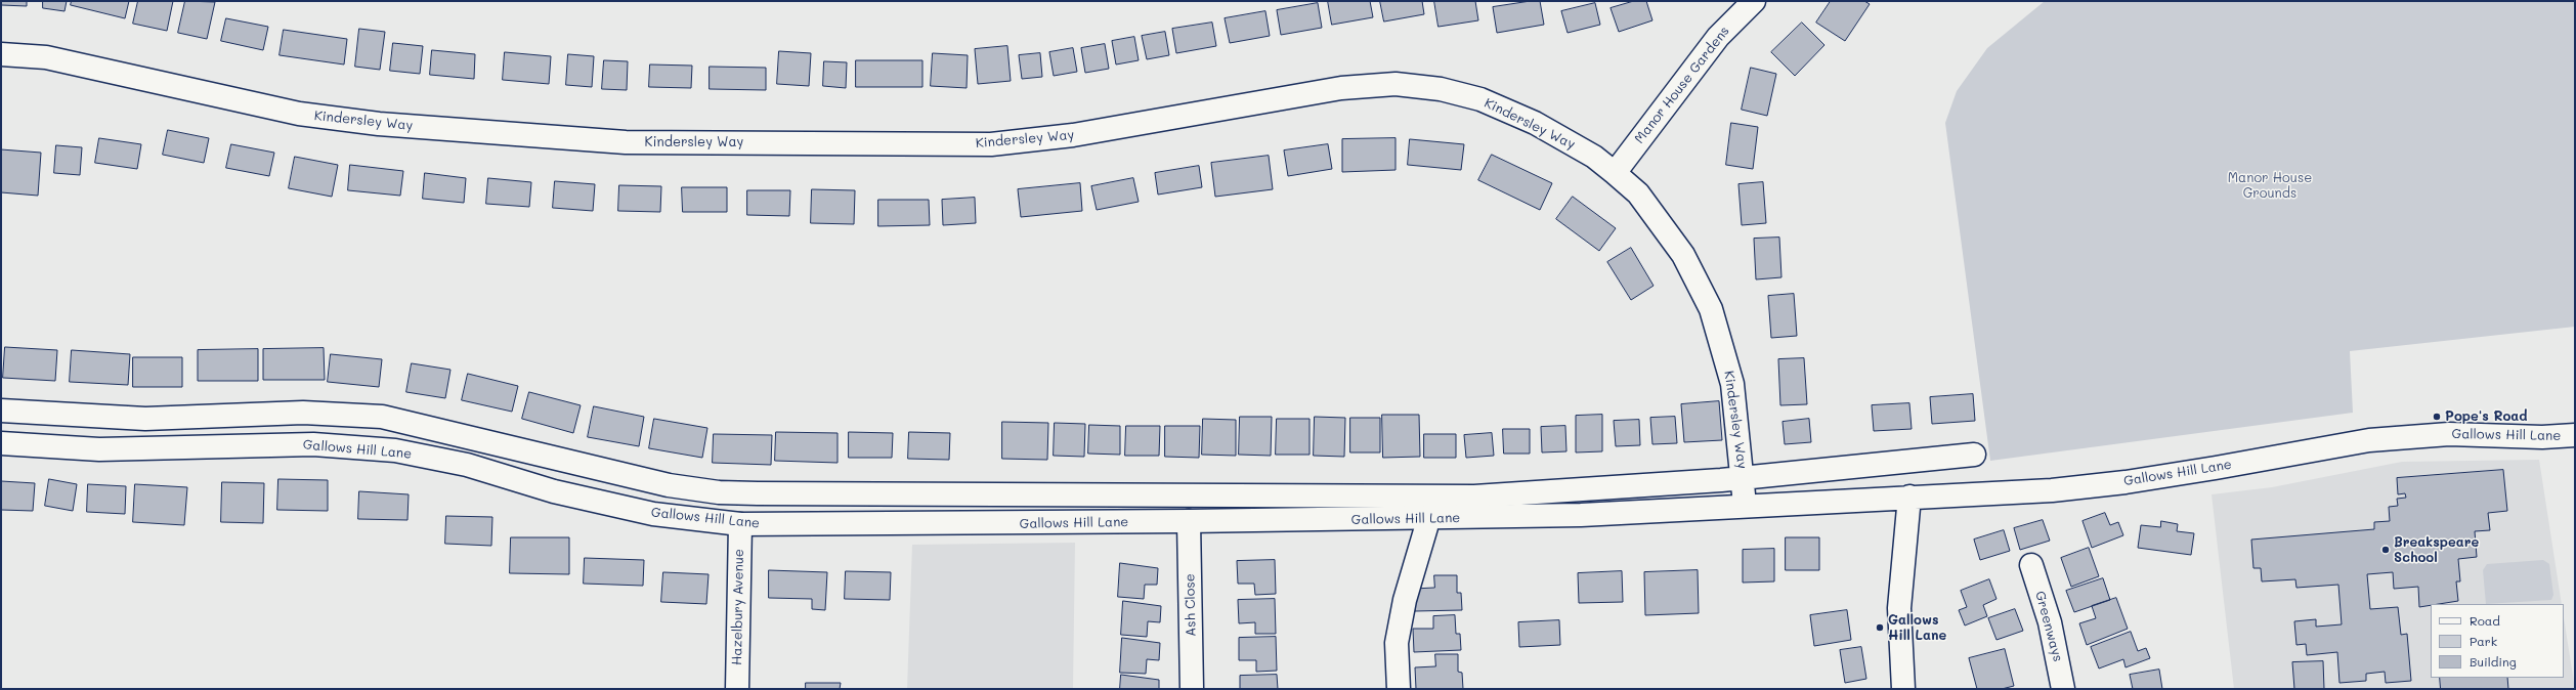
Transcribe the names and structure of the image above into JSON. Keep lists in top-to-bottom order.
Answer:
{
  "streets": {
    "street": [
      "Manor House Gardens",
      "Kindersley Way",
      "Gallows Hill Lane",
      "Ash Close",
      "Hazelbury Avenue",
      "Greenways"
    ]
  },
  "crossings": [
    ["Manor House Gardens", "Kindersley Way"],
    ["Kindersley Way", "Gallows Hill Lane"],
    ["Gallows Hill Lane", "Ash Close"],
    ["Gallows Hill Lane", "Hazelbury Avenue"]
  ],
  "parks": ["Manor House Grounds"],
  "places": ["Pope's Road", "Breakspeare School", "Gallows Hill Lane"],
  "legend": ["Road", "Park", "Building"]
}
